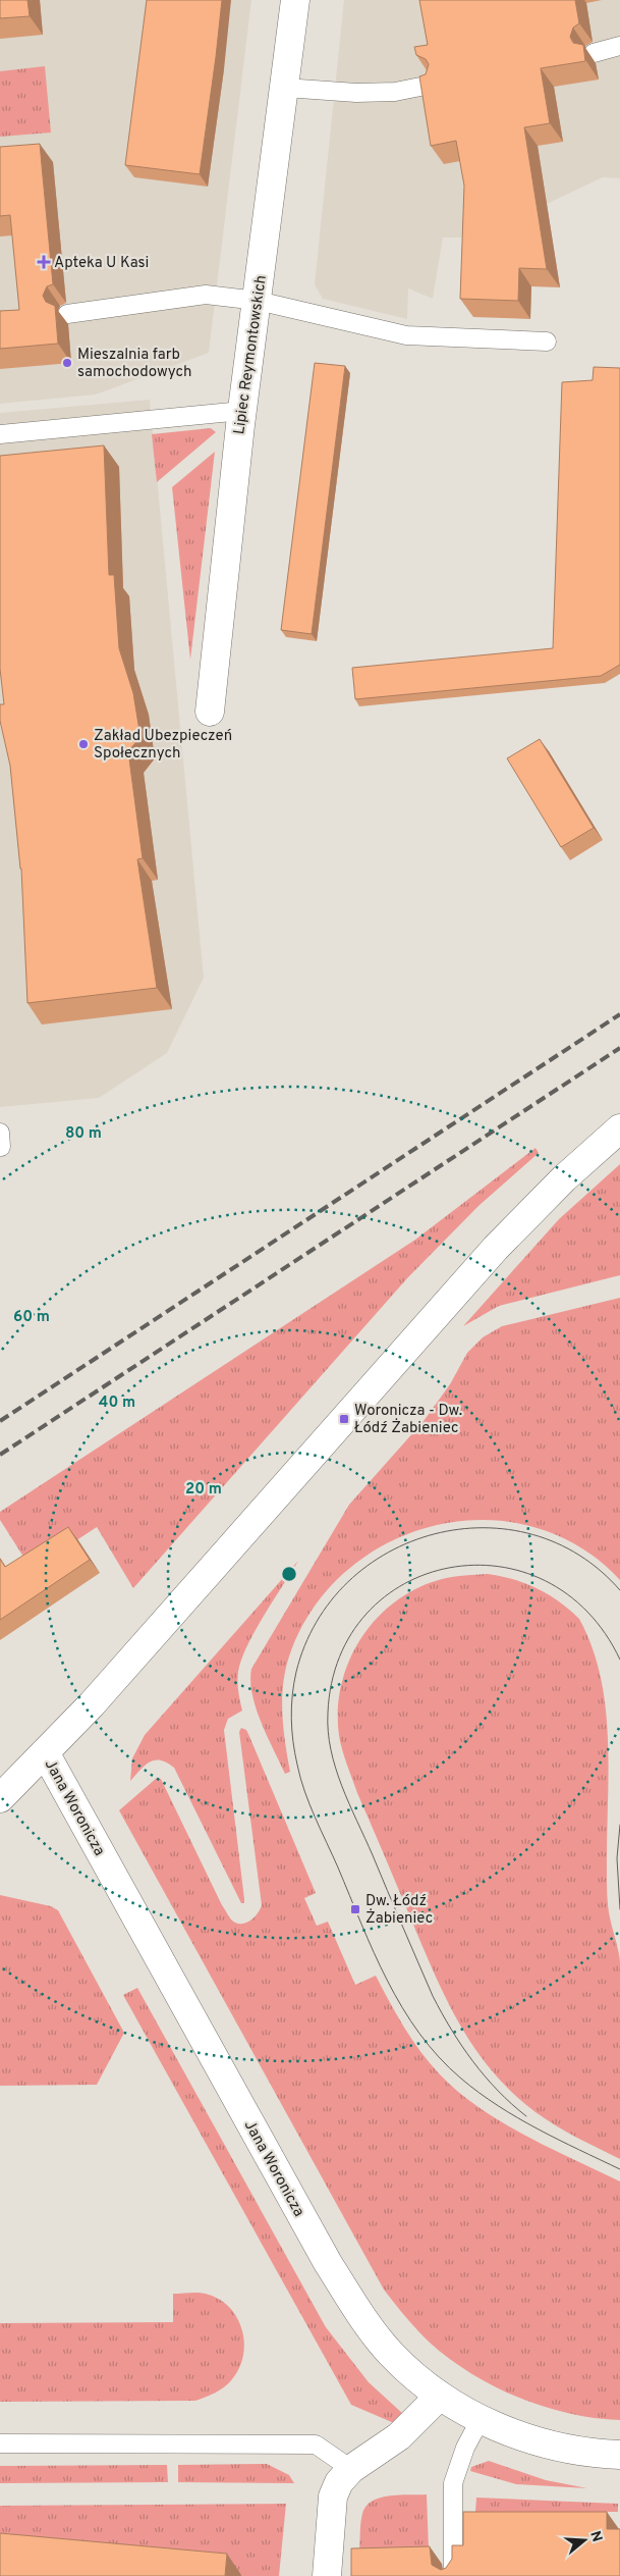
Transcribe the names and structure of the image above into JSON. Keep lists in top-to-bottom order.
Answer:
{
  "streets": {
    "street": ["Lipiec Reymontowskich", "Jana Woronicza"]
  },
  "places": {
    "health": ["Apteka U Kasi"],
    "other": ["Mieszalnia farb samochodowych", "Zakład Ubezpieczeń Społecznych"],
    "transit": ["Woronicza - Dw. Łódź Żabieniec", "Dw. Łódź Żabieniec"]
  },
  "north": "right",
  "rings": [
    "80 m",
    "60 m",
    "40 m",
    "20 m"
  ]
}
